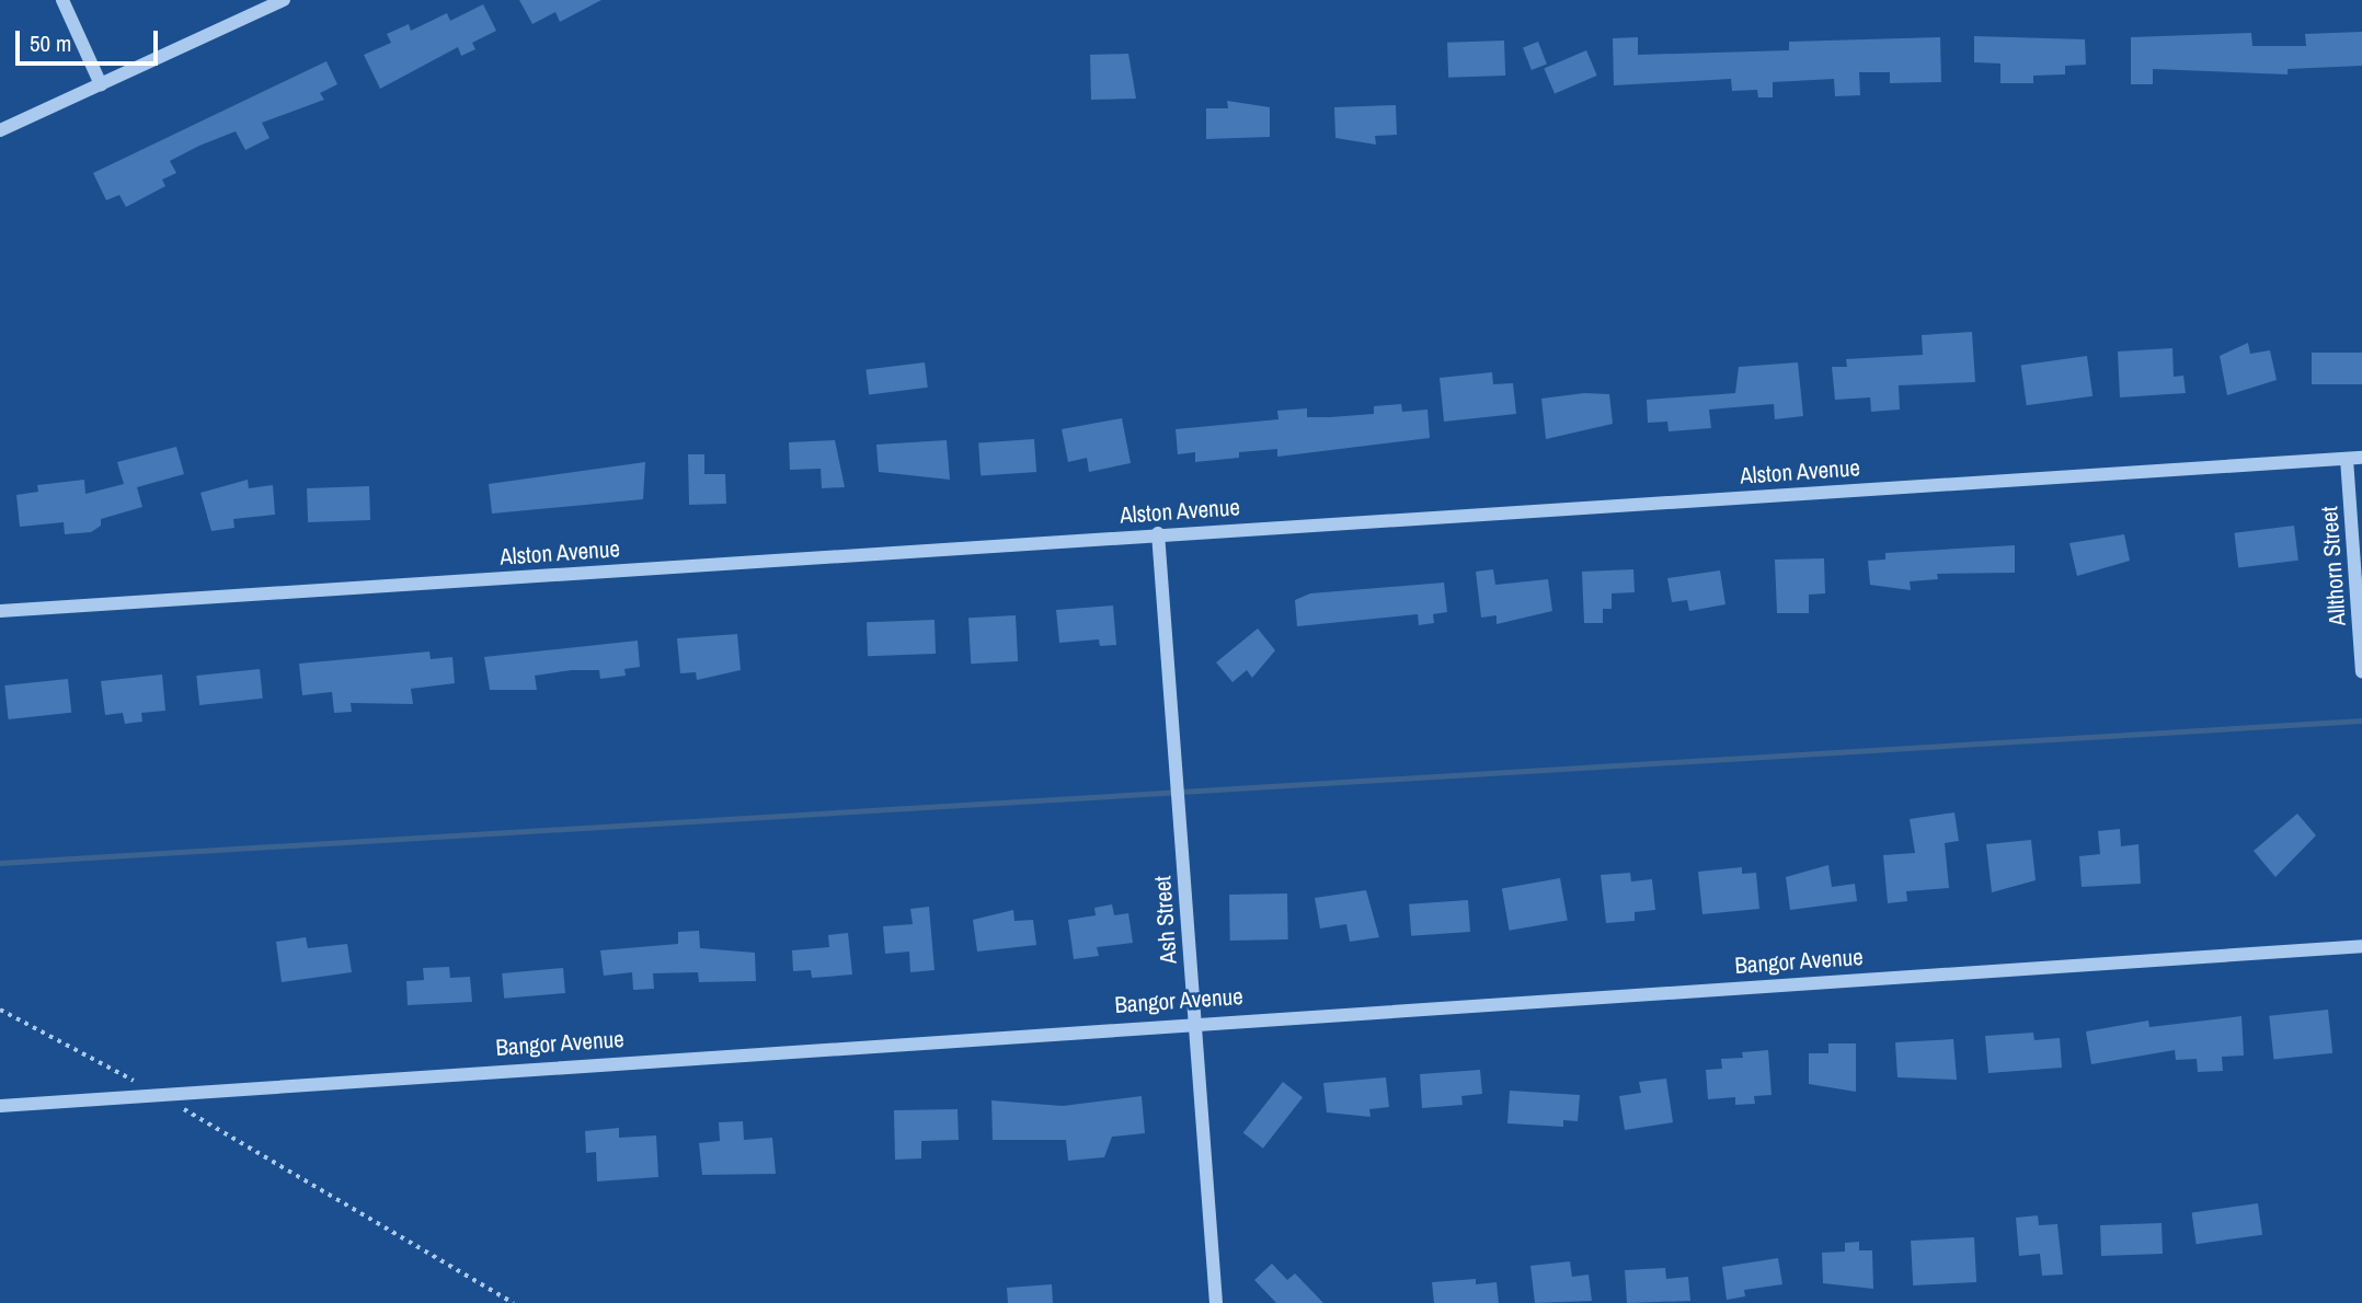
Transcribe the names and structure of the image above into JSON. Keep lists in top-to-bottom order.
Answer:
{
  "streets": {
    "street": [
      "Alston Avenue",
      "Allthorn Street",
      "Ash Street",
      "Bangor Avenue"
    ]
  },
  "crossings": [
    ["Alston Avenue", "Allthorn Street"],
    ["Alston Avenue", "Ash Street"],
    ["Ash Street", "Bangor Avenue"]
  ],
  "scale_bar": "50 m"
}
